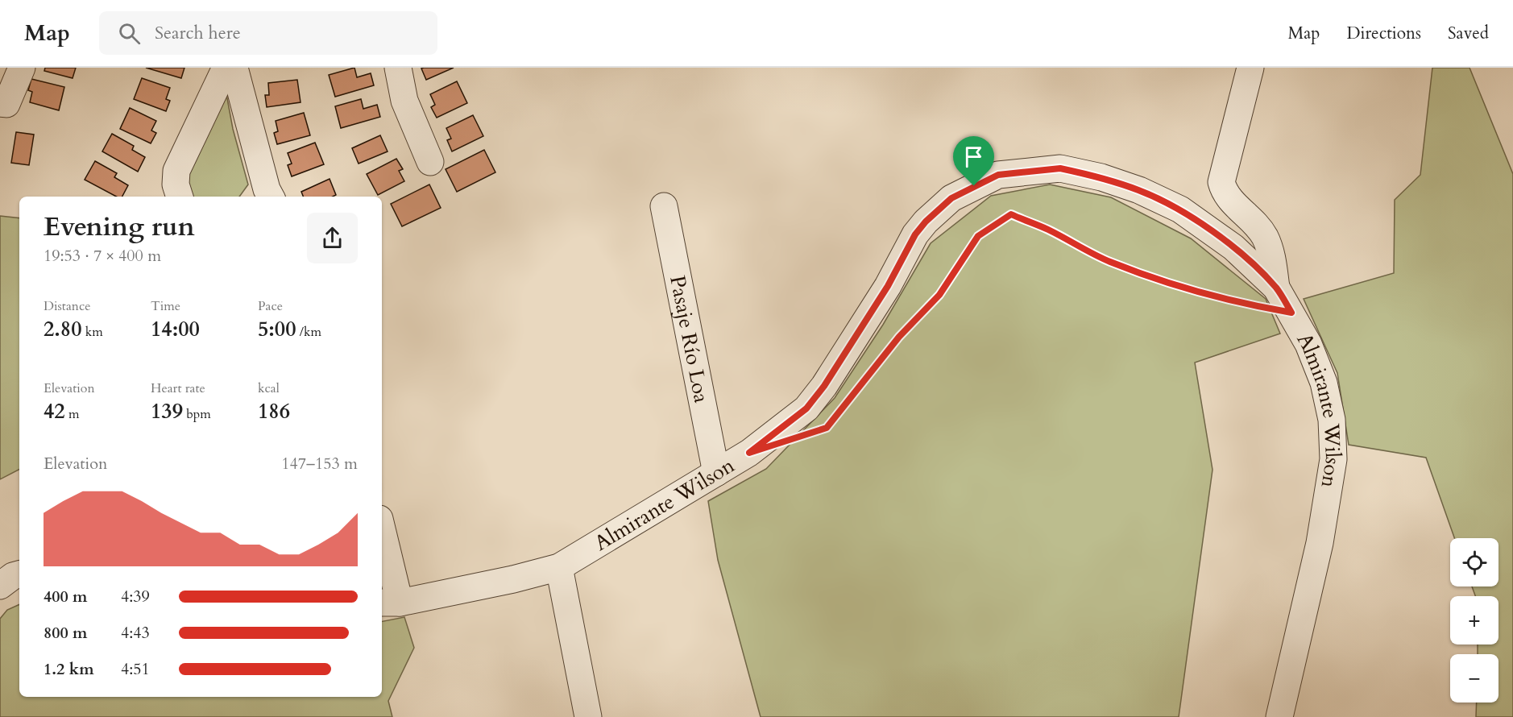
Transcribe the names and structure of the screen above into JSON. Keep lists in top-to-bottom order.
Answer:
{
  "streets": {
    "street": ["Pasaje Río Loa", "Almirante Wilson"]
  },
  "crossings": [
    ["Pasaje Río Loa", "Almirante Wilson"]
  ],
  "page": {
    "header": "Map",
    "search": "Search here",
    "nav": ["Map", "Directions", "Saved"],
    "heading": ["Evening run", "19:53 · 7 × 400 m"],
    "stats": [
      ["Distance", "2.80 km"],
      ["Time", "14:00"],
      ["Pace", "5:00 /km"],
      ["Elevation", "42 m"],
      ["Heart rate", "139 bpm"],
      ["kcal", "186"]
    ],
    "chart": ["Elevation", "147–153 m"],
    "map_buttons": ["+", "−"],
    "list": [
      {
        "name": "400 m",
        "note": "4:39"
      },
      {
        "name": "800 m",
        "note": "4:43"
      },
      {
        "name": "1.2 km",
        "note": "4:51"
      }
    ]
  }
}
